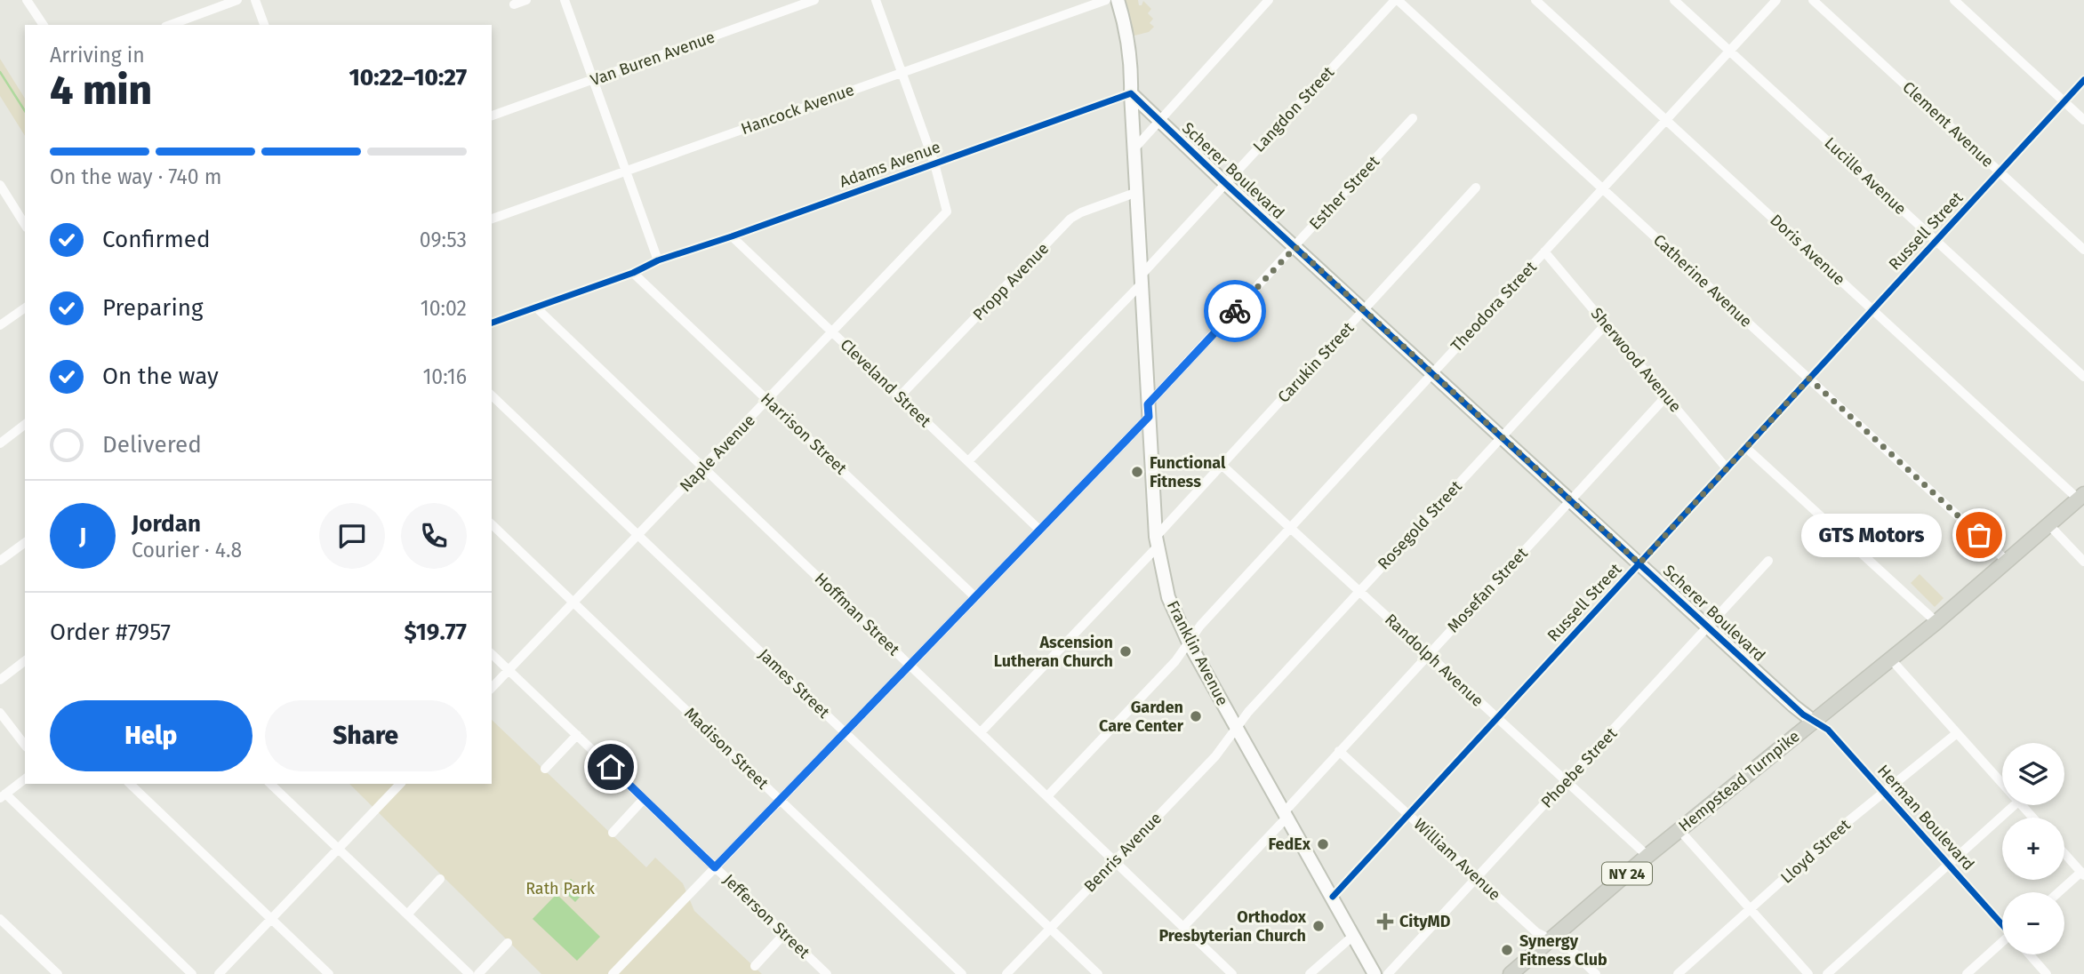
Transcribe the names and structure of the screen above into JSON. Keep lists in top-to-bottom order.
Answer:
{
  "streets": {
    "main road": [
      "Scherer Boulevard",
      "Franklin Avenue",
      "Hempstead Turnpike",
      "NY 24"
    ],
    "street": [
      "Van Buren Avenue",
      "Hancock Avenue",
      "Langdon Street",
      "Clement Avenue",
      "Adams Avenue",
      "Lucille Avenue",
      "Esther Street",
      "Russell Street",
      "Doris Avenue",
      "Catherine Avenue",
      "Propp Avenue",
      "Theodora Street",
      "Sherwood Avenue",
      "Carukin Street",
      "Cleveland Street",
      "Harrison Street",
      "Naple Avenue",
      "Rosegold Street",
      "Mosefan Street",
      "Hoffman Street",
      "Randolph Avenue",
      "James Street",
      "Madison Street",
      "Phoebe Street",
      "Herman Boulevard",
      "Lloyd Street",
      "Benris Avenue",
      "William Avenue",
      "Jefferson Street"
    ]
  },
  "crossings": [
    ["Langdon Street", "Scherer Boulevard"],
    ["Langdon Street", "Catherine Avenue"],
    ["Langdon Street", "Cleveland Street"],
    ["Langdon Street", "Franklin Avenue"],
    ["Clement Avenue", "Russell Street"],
    ["Adams Avenue", "Scherer Boulevard"],
    ["Adams Avenue", "Cleveland Street"],
    ["Adams Avenue", "Harrison Street"],
    ["Adams Avenue", "Naple Avenue"],
    ["Adams Avenue", "Franklin Avenue"],
    ["Scherer Boulevard", "Esther Street"],
    ["Scherer Boulevard", "Russell Street"],
    ["Scherer Boulevard", "Theodora Street"],
    ["Scherer Boulevard", "Carukin Street"],
    ["Scherer Boulevard", "Rosegold Street"],
    ["Scherer Boulevard", "Mosefan Street"],
    ["Scherer Boulevard", "Franklin Avenue"],
    ["Scherer Boulevard", "Phoebe Street"],
    ["Scherer Boulevard", "Hempstead Turnpike"],
    ["Scherer Boulevard", "Herman Boulevard"],
    ["Lucille Avenue", "Russell Street"],
    ["Lucille Avenue", "Theodora Street"],
    ["Esther Street", "Cleveland Street"],
    ["Esther Street", "Harrison Street"],
    ["Esther Street", "Hoffman Street"],
    ["Esther Street", "Franklin Avenue"],
    ["Esther Street", "James Street"],
    ["Esther Street", "Madison Street"],
    ["Esther Street", "Jefferson Street"],
    ["Russell Street", "Doris Avenue"],
    ["Russell Street", "Catherine Avenue"],
    ["Russell Street", "Sherwood Avenue"],
    ["Russell Street", "Franklin Avenue"],
    ["Russell Street", "Randolph Avenue"],
    ["Russell Street", "William Avenue"],
    ["Doris Avenue", "Theodora Street"],
    ["Doris Avenue", "Hempstead Turnpike"],
    ["Catherine Avenue", "Theodora Street"],
    ["Catherine Avenue", "Hempstead Turnpike"],
    ["Propp Avenue", "Cleveland Street"],
    ["Propp Avenue", "Franklin Avenue"],
    ["Theodora Street", "Sherwood Avenue"],
    ["Theodora Street", "Hoffman Street"],
    ["Theodora Street", "Franklin Avenue"],
    ["Theodora Street", "Randolph Avenue"],
    ["Sherwood Avenue", "Rosegold Street"],
    ["Sherwood Avenue", "Mosefan Street"],
    ["Carukin Street", "Hoffman Street"],
    ["Carukin Street", "Franklin Avenue"],
    ["Carukin Street", "Randolph Avenue"],
    ["Cleveland Street", "Naple Avenue"],
    ["Harrison Street", "Naple Avenue"],
    ["Naple Avenue", "Hoffman Street"],
    ["Naple Avenue", "James Street"],
    ["Naple Avenue", "Madison Street"],
    ["Naple Avenue", "Jefferson Street"],
    ["Rosegold Street", "Franklin Avenue"],
    ["Rosegold Street", "Randolph Avenue"],
    ["Rosegold Street", "Benris Avenue"],
    ["Mosefan Street", "Hoffman Street"],
    ["Mosefan Street", "Franklin Avenue"],
    ["Mosefan Street", "Randolph Avenue"],
    ["Mosefan Street", "William Avenue"],
    ["Hoffman Street", "Benris Avenue"],
    ["Franklin Avenue", "Benris Avenue"],
    ["Randolph Avenue", "Phoebe Street"],
    ["Randolph Avenue", "Hempstead Turnpike"],
    ["James Street", "Benris Avenue"],
    ["Phoebe Street", "William Avenue"],
    ["Hempstead Turnpike", "Herman Boulevard"],
    ["Hempstead Turnpike", "William Avenue"],
    ["Herman Boulevard", "Lloyd Street"]
  ],
  "parks": ["Rath Park"],
  "places": {
    "other": [
      "Functional Fitness",
      "GTS Motors",
      "Ascension Lutheran Church",
      "Garden Care Center",
      "FedEx",
      "Orthodox Presbyterian Church",
      "Synergy Fitness Club"
    ],
    "health": ["CityMD"]
  },
  "page": {
    "heading": ["4 min", "Arriving in", "10:22–10:27"],
    "panel": [
      "Jordan",
      "Courier · 4.8",
      "Order #7957",
      "$19.77"
    ],
    "bar": "On the way · 740 m",
    "list": [
      ["Confirmed", "09:53"],
      ["Preparing", "10:02"],
      ["On the way", "10:16"],
      "Delivered"
    ],
    "round": "J",
    "bubble": "GTS Motors",
    "buttons": ["Help", "Share"],
    "map_buttons": ["+", "−"]
  }
}
